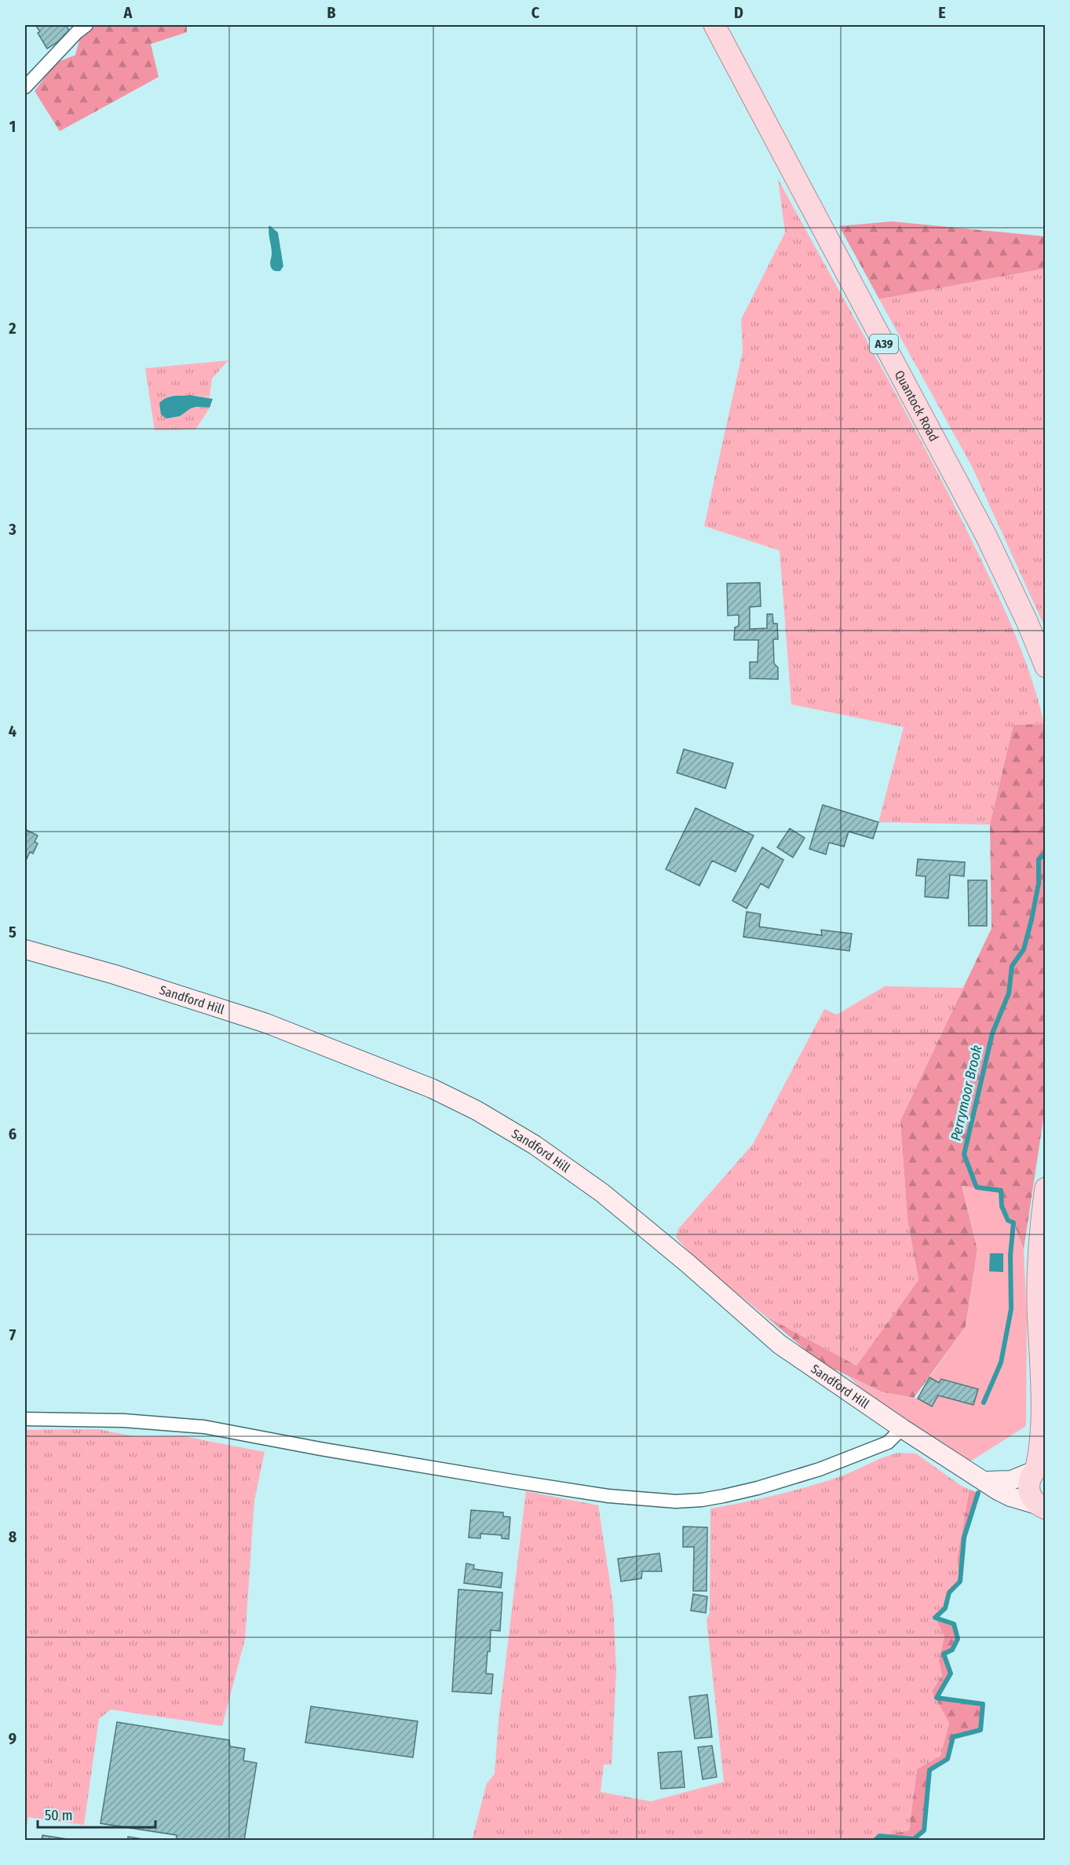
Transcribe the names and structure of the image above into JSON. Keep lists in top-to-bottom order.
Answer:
{
  "streets": {
    "main road": ["A39", "Quantock Road", "Sandford Hill"]
  },
  "water": ["Perrymoor Brook"],
  "scale_bar": "50 m",
  "grid": {
    "columns": [
      "A",
      "B",
      "C",
      "D",
      "E"
    ],
    "rows": [
      "1",
      "2",
      "3",
      "4",
      "5",
      "6",
      "7",
      "8",
      "9"
    ]
  }
}
